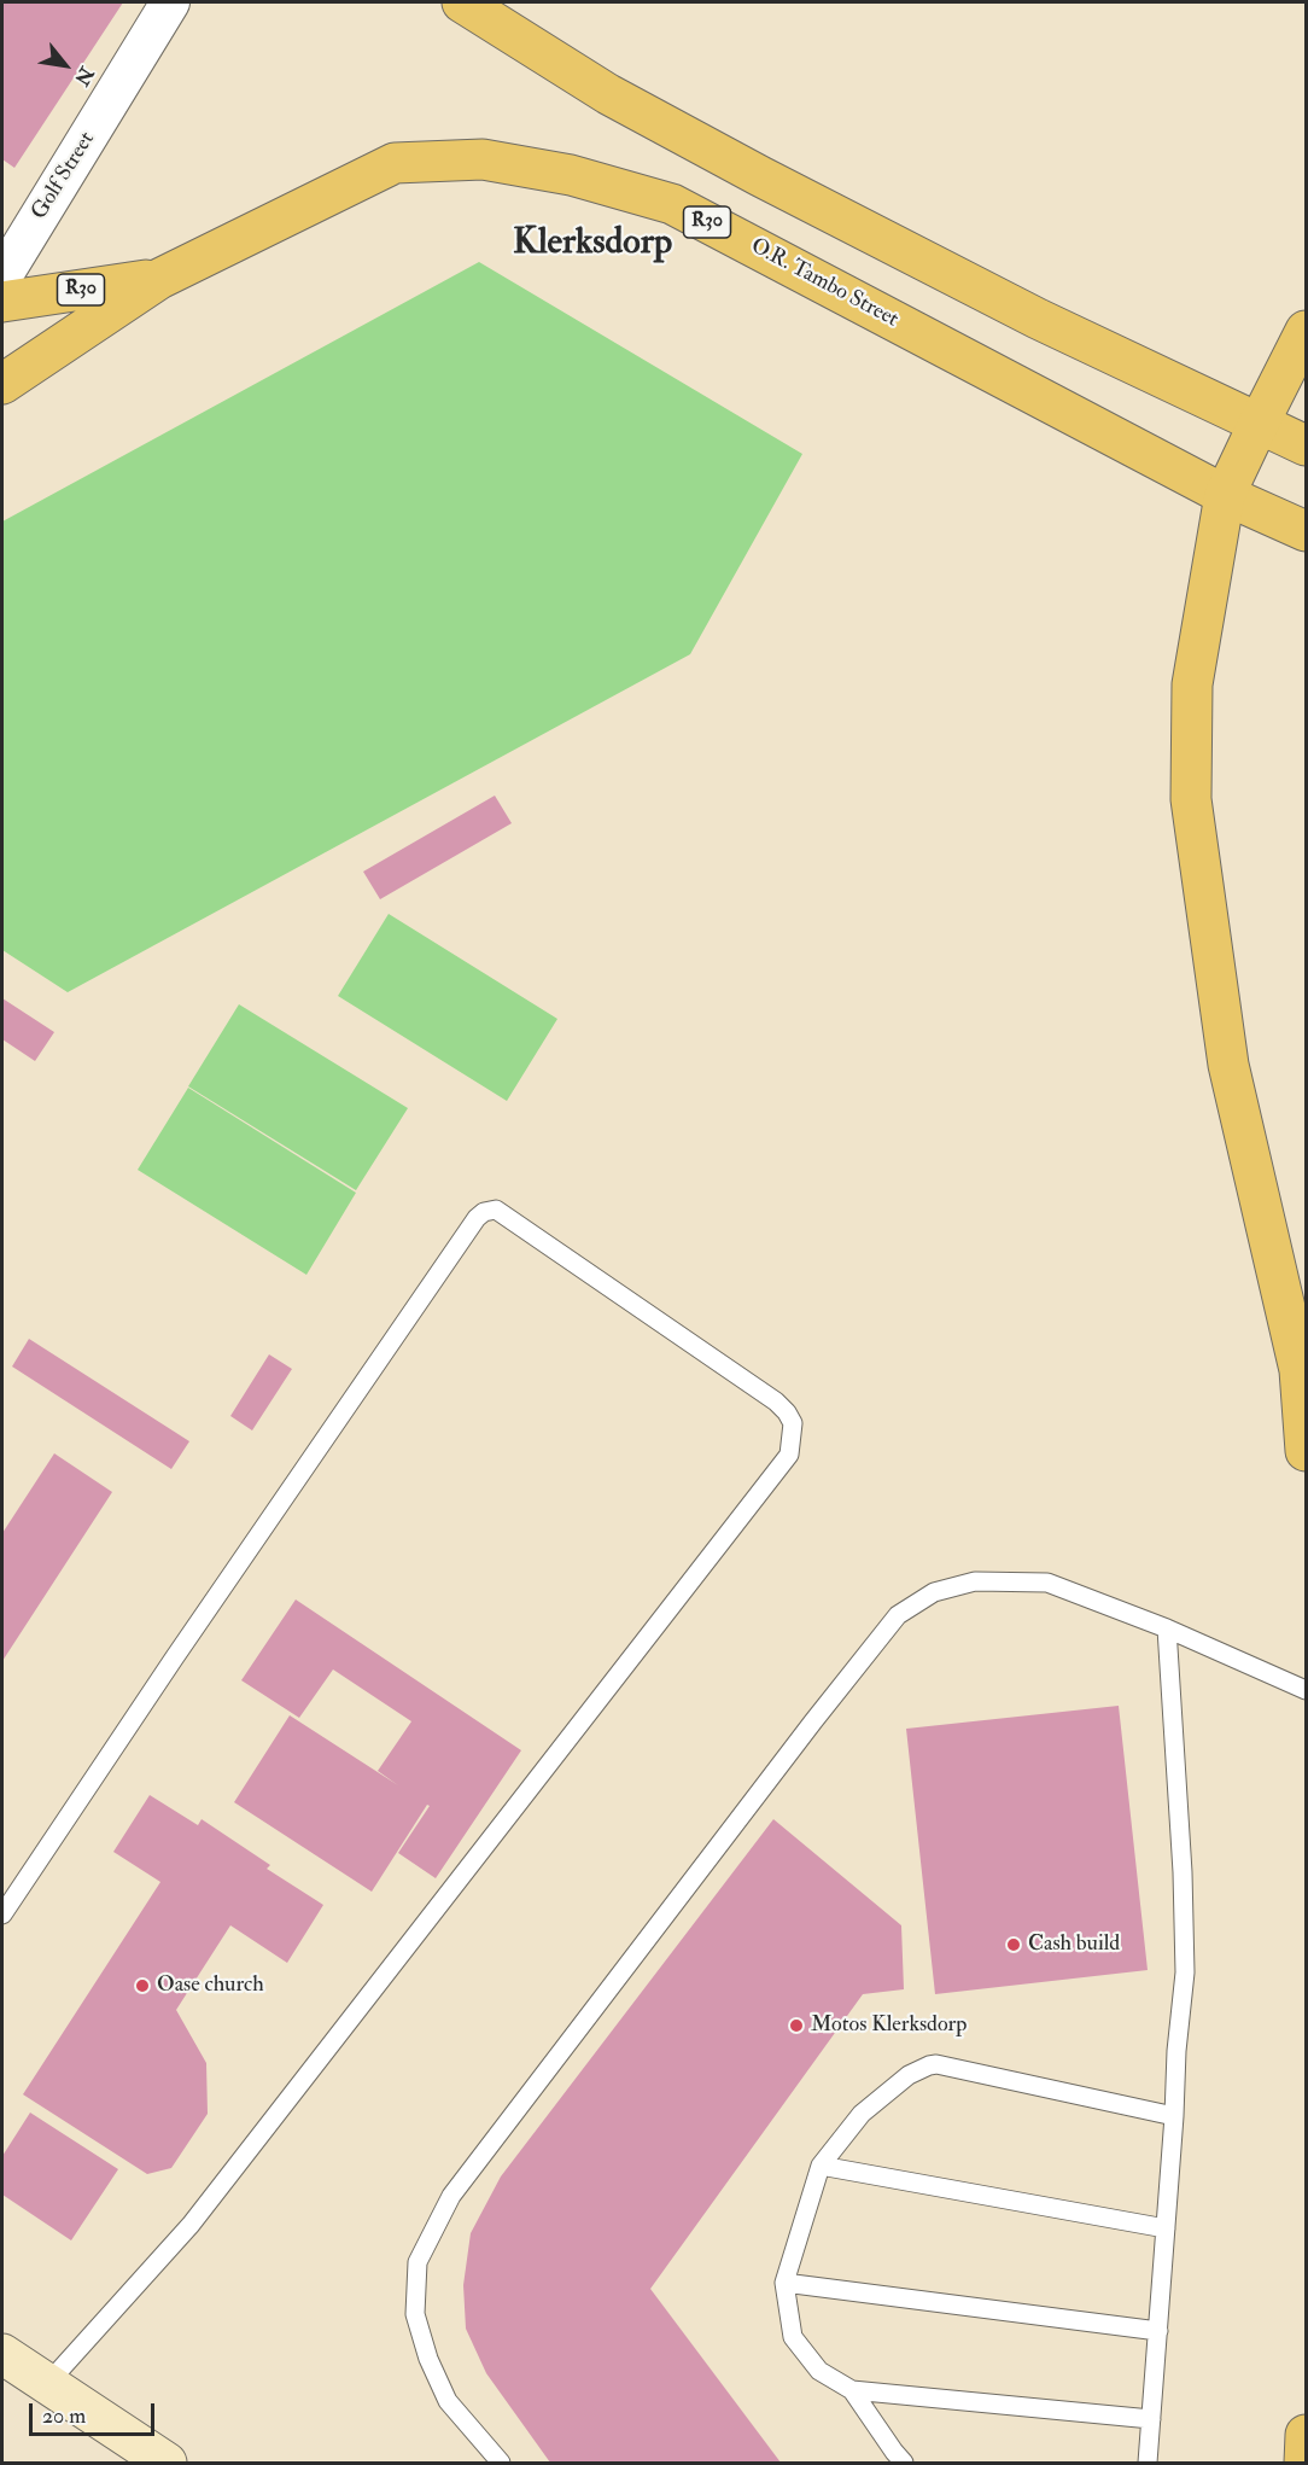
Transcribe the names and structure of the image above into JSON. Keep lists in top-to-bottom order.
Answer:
{
  "streets": {
    "main road": ["R30", "O.R. Tambo Street"],
    "street": ["Golf Street"]
  },
  "crossings": [
    ["R30", "O.R. Tambo Street"]
  ],
  "districts": ["Klerksdorp"],
  "places": ["Cash build", "Oase church", "Motos Klerksdorp"],
  "scale_bar": "20 m",
  "north": "bottom right"
}
